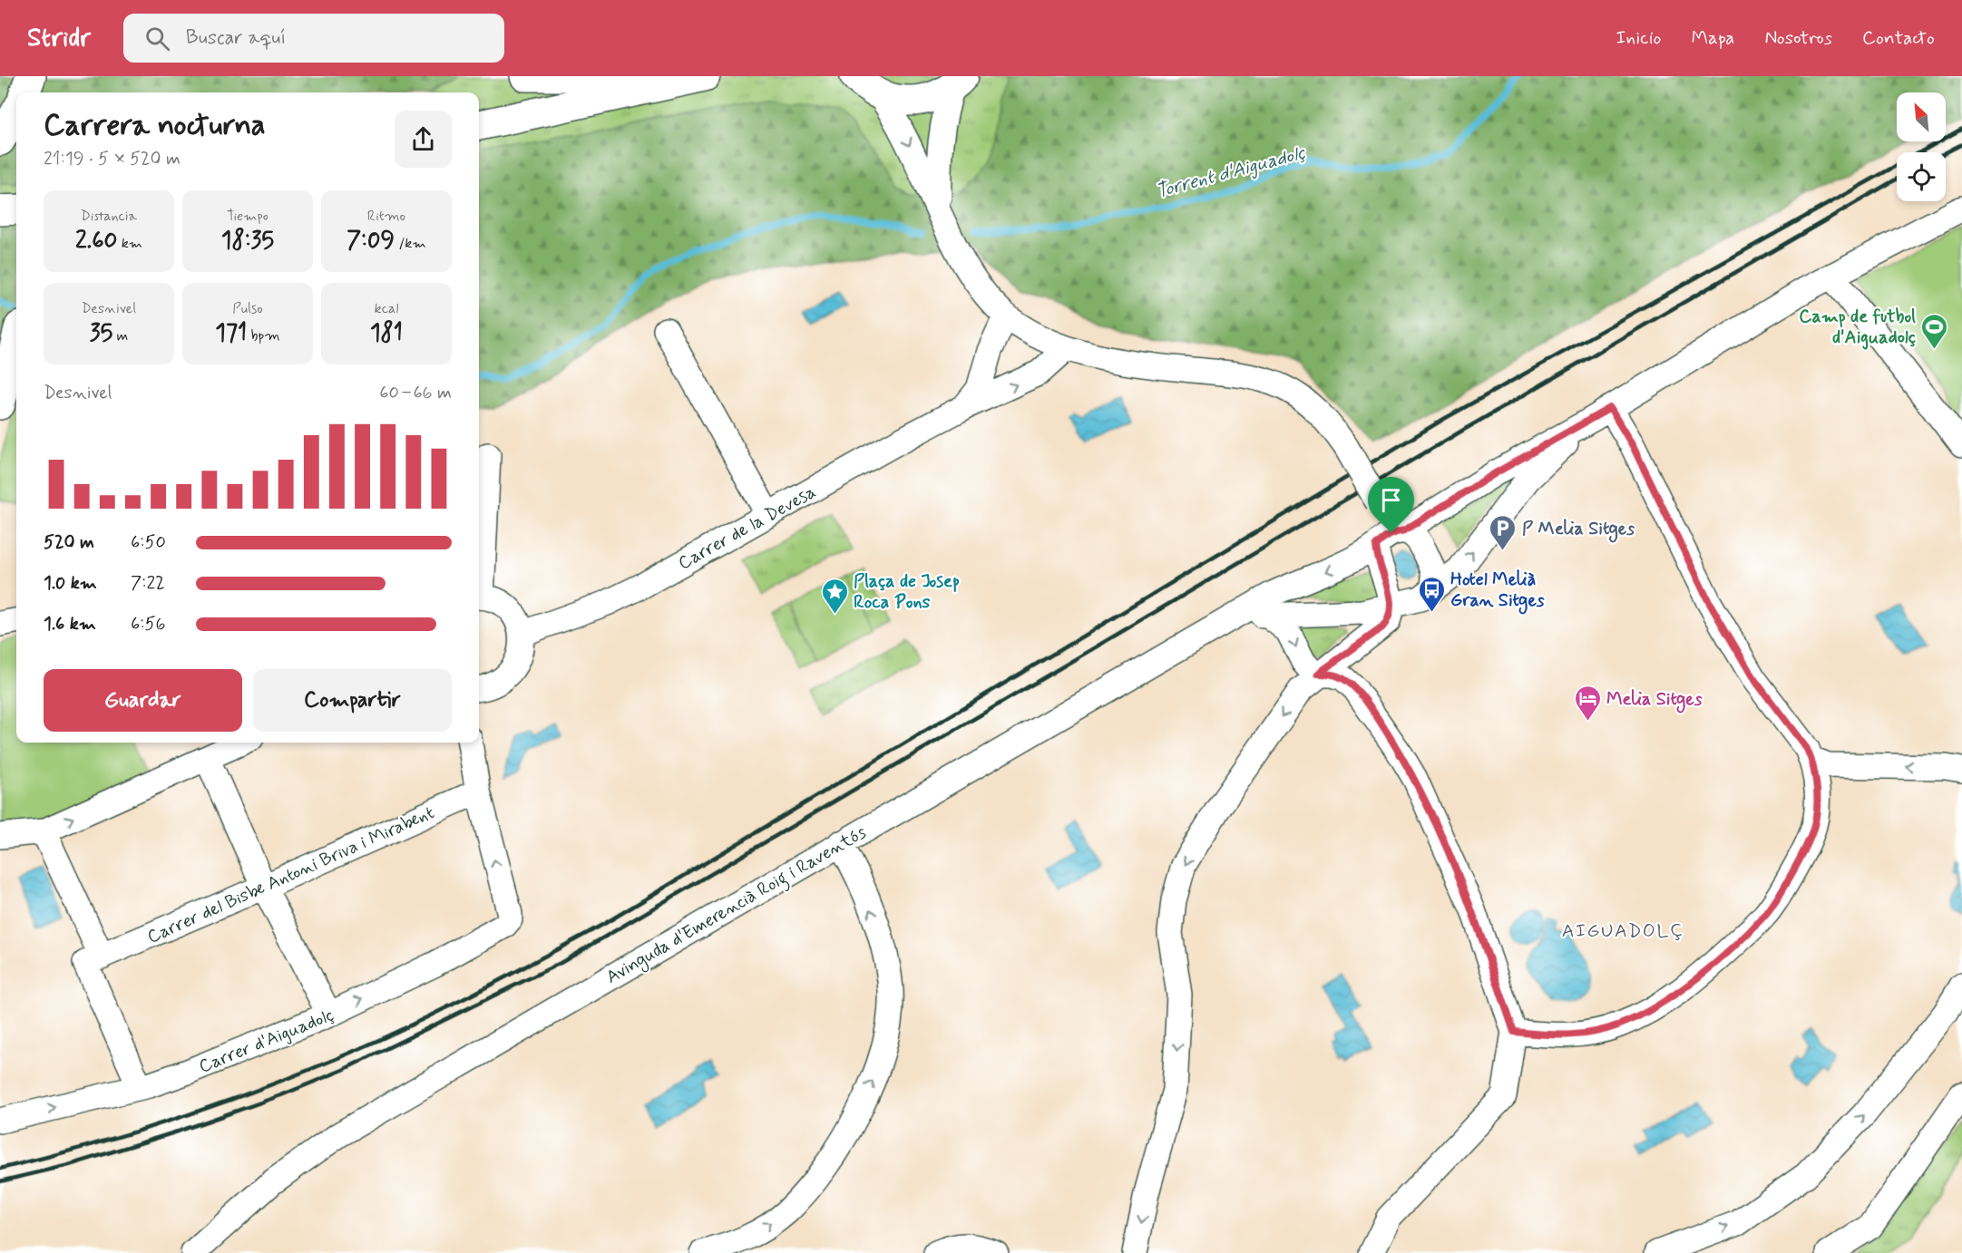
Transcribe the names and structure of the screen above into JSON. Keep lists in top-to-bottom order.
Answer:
{
  "streets": {
    "street": [
      "Carrer de la Devesa",
      "Carrer del Bisbe Antoni Briva i Mirabent",
      "Avinguda d'Emerencià Roig i Raventós",
      "Carrer d'Aiguadolç"
    ]
  },
  "crossings": [
    ["Carrer del Bisbe Antoni Briva i Mirabent", "Carrer d'Aiguadolç"]
  ],
  "one_way": ["Carrer d'Aiguadolç"],
  "districts": ["AIGUADOLÇ"],
  "water": ["Torrent d'Aiguadolç"],
  "places": {
    "sports": ["Camp de futbol d'Aiguadolç"],
    "parking": ["P Melia Sitges"],
    "bus stop": ["Hotel Melià Gran Sitges"],
    "place": ["Plaça de Josep Roca Pons"],
    "hotel": ["Melia Sitges"]
  },
  "north": "top left",
  "page": {
    "header": "Stridr",
    "search": "Buscar aquí",
    "nav": [
      "Inicio",
      "Mapa",
      "Nosotros",
      "Contacto"
    ],
    "heading": ["Carrera nocturna", "21:19 · 5 × 520 m"],
    "stats": [
      ["Distancia", "2.60 km"],
      ["Tiempo", "18:35"],
      ["Ritmo", "7:09 /km"],
      ["Desnivel", "35 m"],
      ["Pulso", "171 bpm"],
      ["kcal", "181"]
    ],
    "chart": ["Desnivel", "60–66 m"],
    "list": [
      {
        "name": "520 m",
        "note": "6:50"
      },
      {
        "name": "1.0 km",
        "note": "7:22"
      },
      {
        "name": "1.6 km",
        "note": "6:56"
      }
    ],
    "buttons": ["Guardar", "Compartir"]
  }
}
